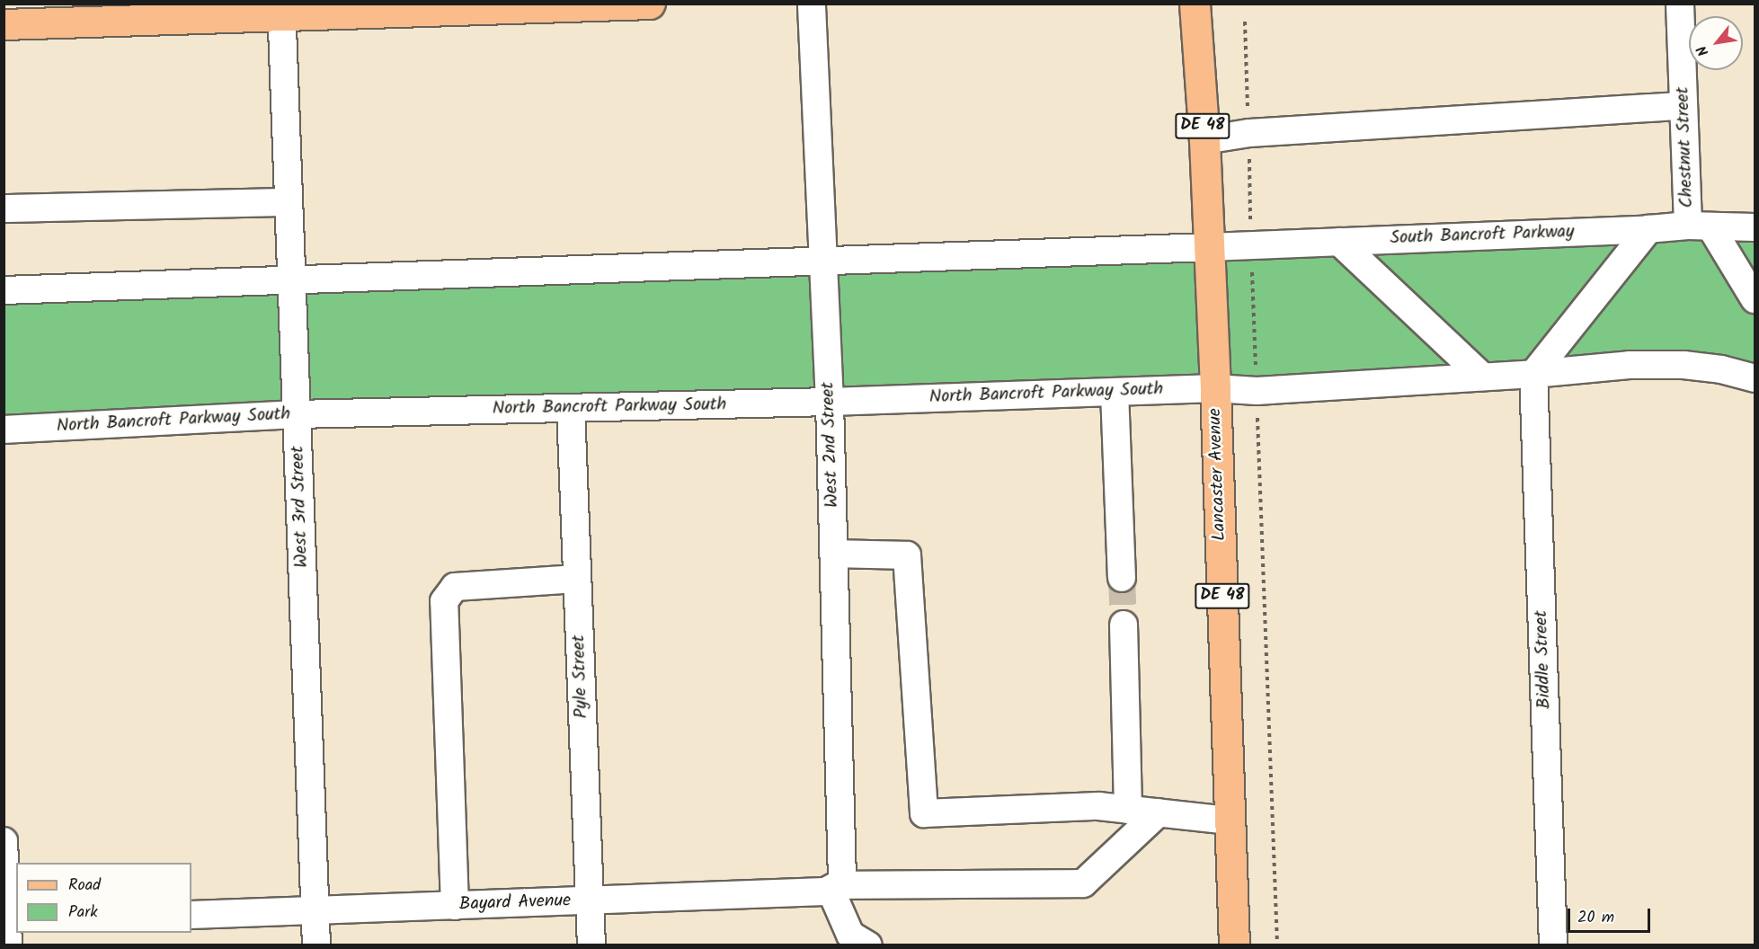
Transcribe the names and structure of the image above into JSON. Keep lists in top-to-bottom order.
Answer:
{
  "streets": {
    "main road": ["DE 48", "Lancaster Avenue"],
    "street": [
      "Chestnut Street",
      "South Bancroft Parkway",
      "North Bancroft Parkway South",
      "West 2nd Street",
      "West 3rd Street",
      "Biddle Street",
      "Pyle Street",
      "Bayard Avenue"
    ]
  },
  "crossings": [
    ["Chestnut Street", "South Bancroft Parkway"],
    ["South Bancroft Parkway", "Lancaster Avenue"],
    ["North Bancroft Parkway South", "West 2nd Street"],
    ["North Bancroft Parkway South", "Lancaster Avenue"],
    ["North Bancroft Parkway South", "West 3rd Street"],
    ["North Bancroft Parkway South", "Pyle Street"],
    ["West 2nd Street", "Bayard Avenue"],
    ["West 3rd Street", "Bayard Avenue"],
    ["Pyle Street", "Bayard Avenue"]
  ],
  "legend": ["Road", "Park"],
  "scale_bar": "20 m",
  "north": "bottom left"
}
